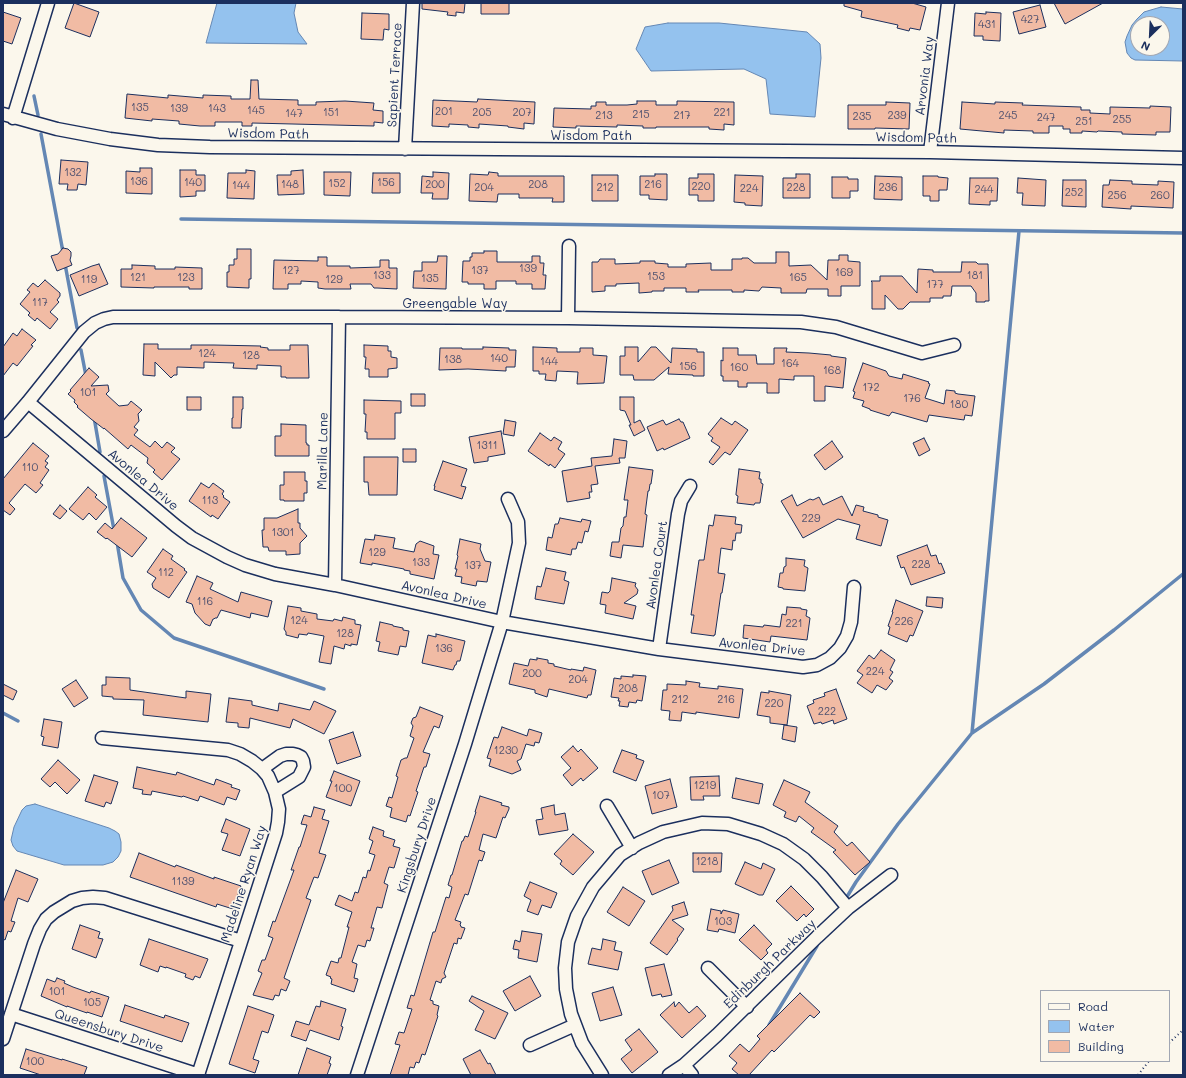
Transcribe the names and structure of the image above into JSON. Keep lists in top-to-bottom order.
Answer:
{
  "streets": {
    "street": [
      "Sapient Terrace",
      "Arvonia Way",
      "Wisdom Path",
      "Greengable Way",
      "Marilla Lane",
      "Avonlea Drive",
      "Avonlea Court",
      "Kingsbury Drive",
      "Madeline Ryan Way",
      "Edinburgh Parkway",
      "Queensbury Drive"
    ]
  },
  "crossings": [
    ["Sapient Terrace", "Wisdom Path"],
    ["Arvonia Way", "Wisdom Path"],
    ["Greengable Way", "Marilla Lane"],
    ["Greengable Way", "Avonlea Drive"],
    ["Marilla Lane", "Avonlea Drive"],
    ["Avonlea Drive", "Avonlea Court"],
    ["Avonlea Drive", "Kingsbury Drive"],
    ["Madeline Ryan Way", "Queensbury Drive"]
  ],
  "house_numbers": [
    "427",
    "431",
    "135",
    "139",
    "143",
    "145",
    "201",
    "151",
    "205",
    "207",
    "221",
    "147",
    "215",
    "213",
    "217",
    "239",
    "245",
    "235",
    "247",
    "255",
    "251",
    "132",
    "136",
    "140",
    "156",
    "152",
    "148",
    "200",
    "208",
    "216",
    "144",
    "220",
    "204",
    "212",
    "228",
    "236",
    "224",
    "244",
    "252",
    "256",
    "260",
    "139",
    "127",
    "137",
    "169",
    "133",
    "181",
    "153",
    "121",
    "123",
    "165",
    "135",
    "119",
    "129",
    "177",
    "117",
    "124",
    "128",
    "140",
    "138",
    "144",
    "164",
    "156",
    "160",
    "168",
    "172",
    "101",
    "176",
    "180",
    "1311",
    "110",
    "113",
    "229",
    "1301",
    "129",
    "133",
    "228",
    "137",
    "112",
    "116",
    "124",
    "226",
    "221",
    "128",
    "136",
    "224",
    "200",
    "204",
    "208",
    "212",
    "216",
    "220",
    "222",
    "1230",
    "1219",
    "100",
    "107",
    "1218",
    "1139",
    "103",
    "101",
    "105",
    "100"
  ],
  "legend": ["Road", "Water", "Building"],
  "north": "bottom left"
}
